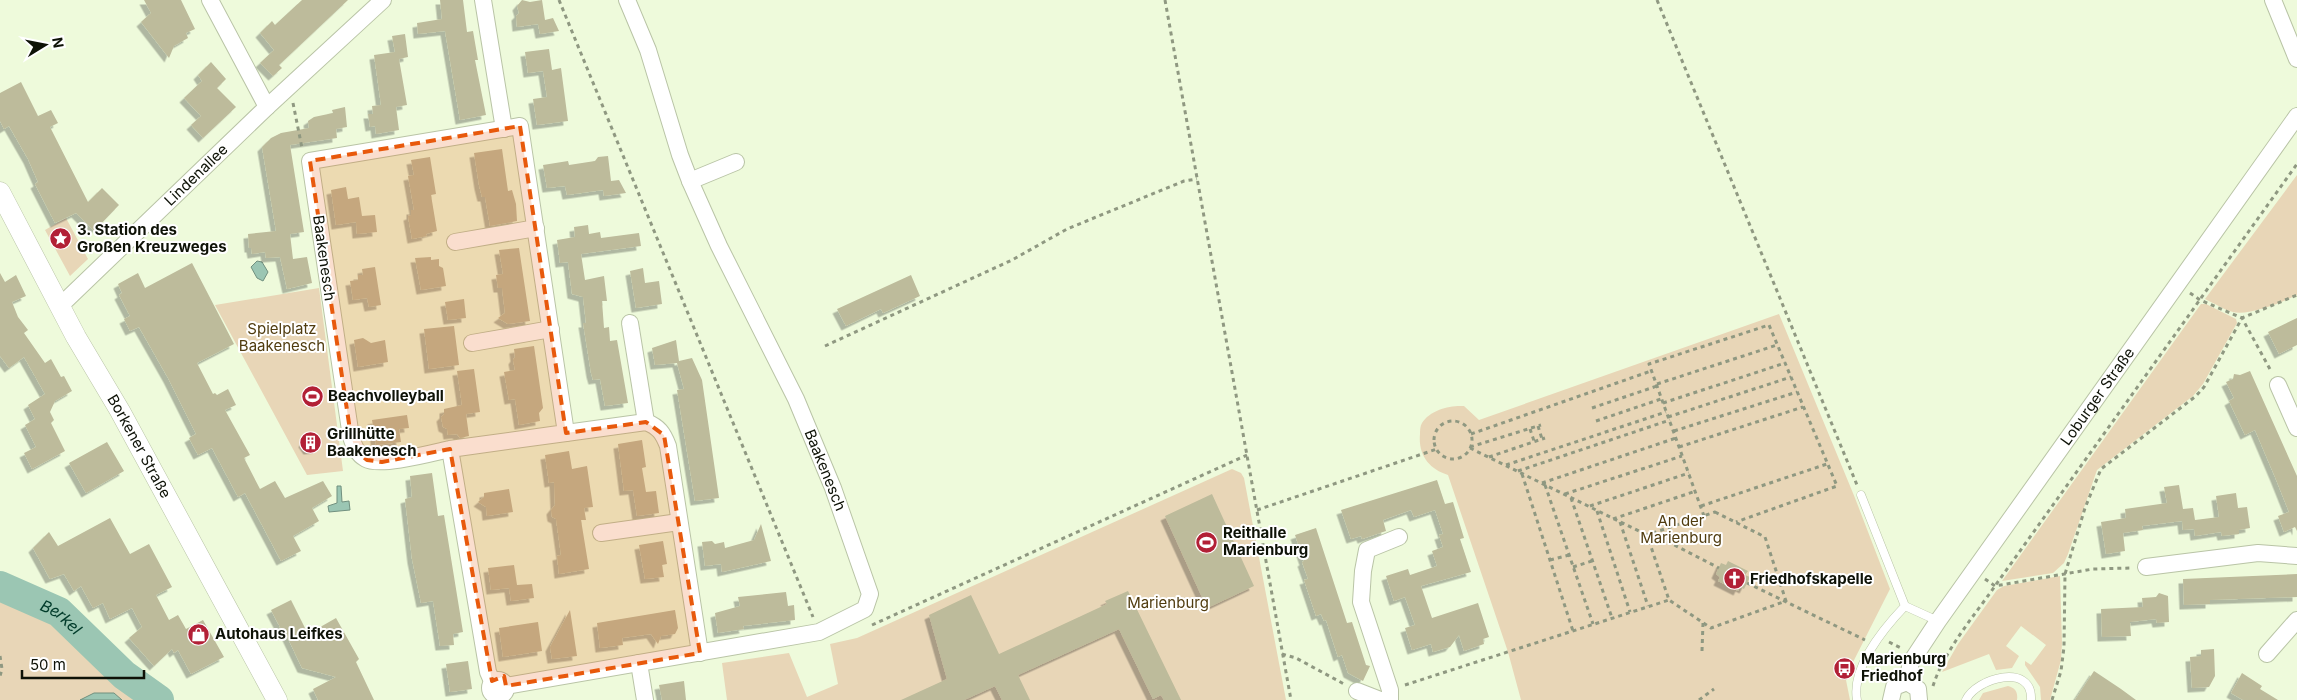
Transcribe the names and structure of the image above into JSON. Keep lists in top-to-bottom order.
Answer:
{
  "streets": {
    "street": [
      "Lindenallee",
      "Baakenesch",
      "Loburger Straße",
      "Borkener Straße"
    ]
  },
  "crossings": [
    ["Lindenallee", "Borkener Straße"]
  ],
  "water": ["Berkel"],
  "parks": ["Spielplatz Baakenesch", "An der Marienburg", "Marienburg"],
  "places": {
    "place": ["3. Station des Großen Kreuzweges"],
    "sports": ["Beachvolleyball", "Reithalle Marienburg"],
    "building": ["Grillhütte Baakenesch"],
    "church": ["Friedhofskapelle"],
    "shop": ["Autohaus Leifkes"],
    "bus stop": ["Marienburg Friedhof"]
  },
  "scale_bar": "50 m",
  "north": "right"
}
